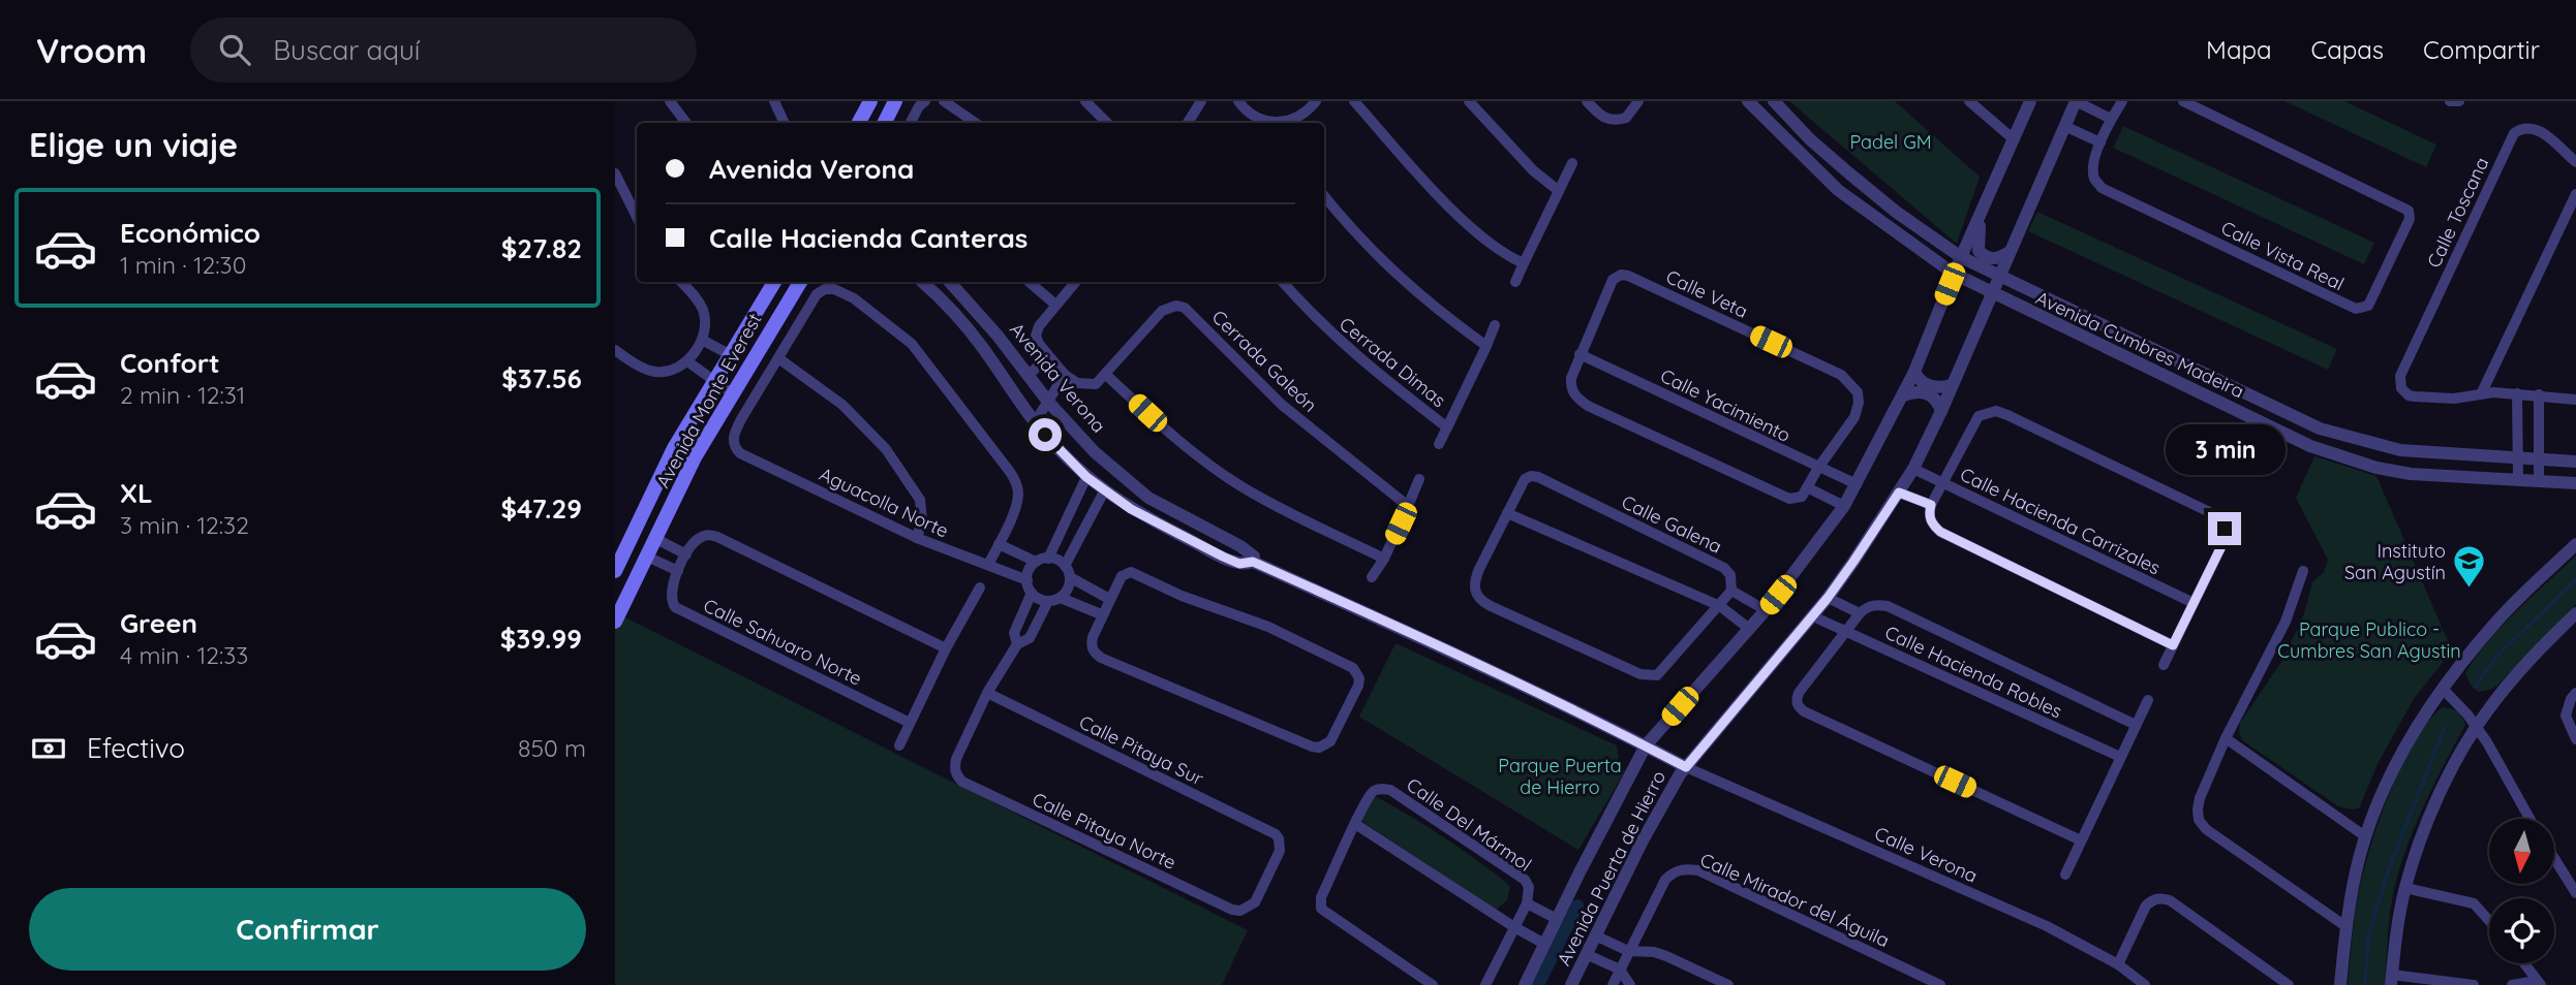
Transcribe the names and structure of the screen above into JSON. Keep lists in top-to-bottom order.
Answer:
{
  "streets": {
    "main road": ["Avenida Monte Everest"],
    "street": [
      "Calle Toscana",
      "Calle Vista Real",
      "Calle Veta",
      "Avenida Cumbres Madeira",
      "Cerrada Galeón",
      "Cerrada Dimas",
      "Avenida Verona",
      "Calle Yacimiento",
      "Aguacolla Norte",
      "Calle Hacienda Carrizales",
      "Calle Galena",
      "Calle Sahuaro Norte",
      "Calle Hacienda Robles",
      "Calle Pitaya Sur",
      "Calle Del Mármol",
      "Calle Pitaya Norte",
      "Calle Verona",
      "Avenida Puerta de Hierro",
      "Calle Mirador del Águila"
    ]
  },
  "crossings": [
    ["Calle Veta", "Calle Yacimiento"],
    ["Avenida Cumbres Madeira", "Avenida Puerta de Hierro"],
    ["Avenida Verona", "Calle Verona"],
    ["Avenida Verona", "Avenida Puerta de Hierro"],
    ["Calle Yacimiento", "Avenida Puerta de Hierro"],
    ["Calle Hacienda Carrizales", "Avenida Puerta de Hierro"],
    ["Calle Hacienda Robles", "Avenida Puerta de Hierro"],
    ["Calle Pitaya Sur", "Calle Pitaya Norte"],
    ["Calle Verona", "Avenida Puerta de Hierro"]
  ],
  "parks": ["Padel GM", "Parque Publico - Cumbres San Agustin", "Parque Puerta de Hierro"],
  "places": {
    "school or university": ["Instituto San Agustín"]
  },
  "north": "bottom",
  "page": {
    "header": "Vroom",
    "search": "Buscar aquí",
    "nav": ["Mapa", "Capas", "Compartir"],
    "heading": "Elige un viaje",
    "banner": ["Avenida Verona", "Calle Hacienda Canteras"],
    "list": [
      {
        "name": "Económico",
        "note": "1 min · 12:30",
        "value": "$27.82"
      },
      {
        "name": "Confort",
        "note": "2 min · 12:31",
        "value": "$37.56"
      },
      {
        "name": "XL",
        "note": "3 min · 12:32",
        "value": "$47.29"
      },
      {
        "name": "Green",
        "note": "4 min · 12:33",
        "value": "$39.99"
      }
    ],
    "bubble": "3 min",
    "pay": ["Efectivo", "850 m"],
    "buttons": "Confirmar"
  }
}
